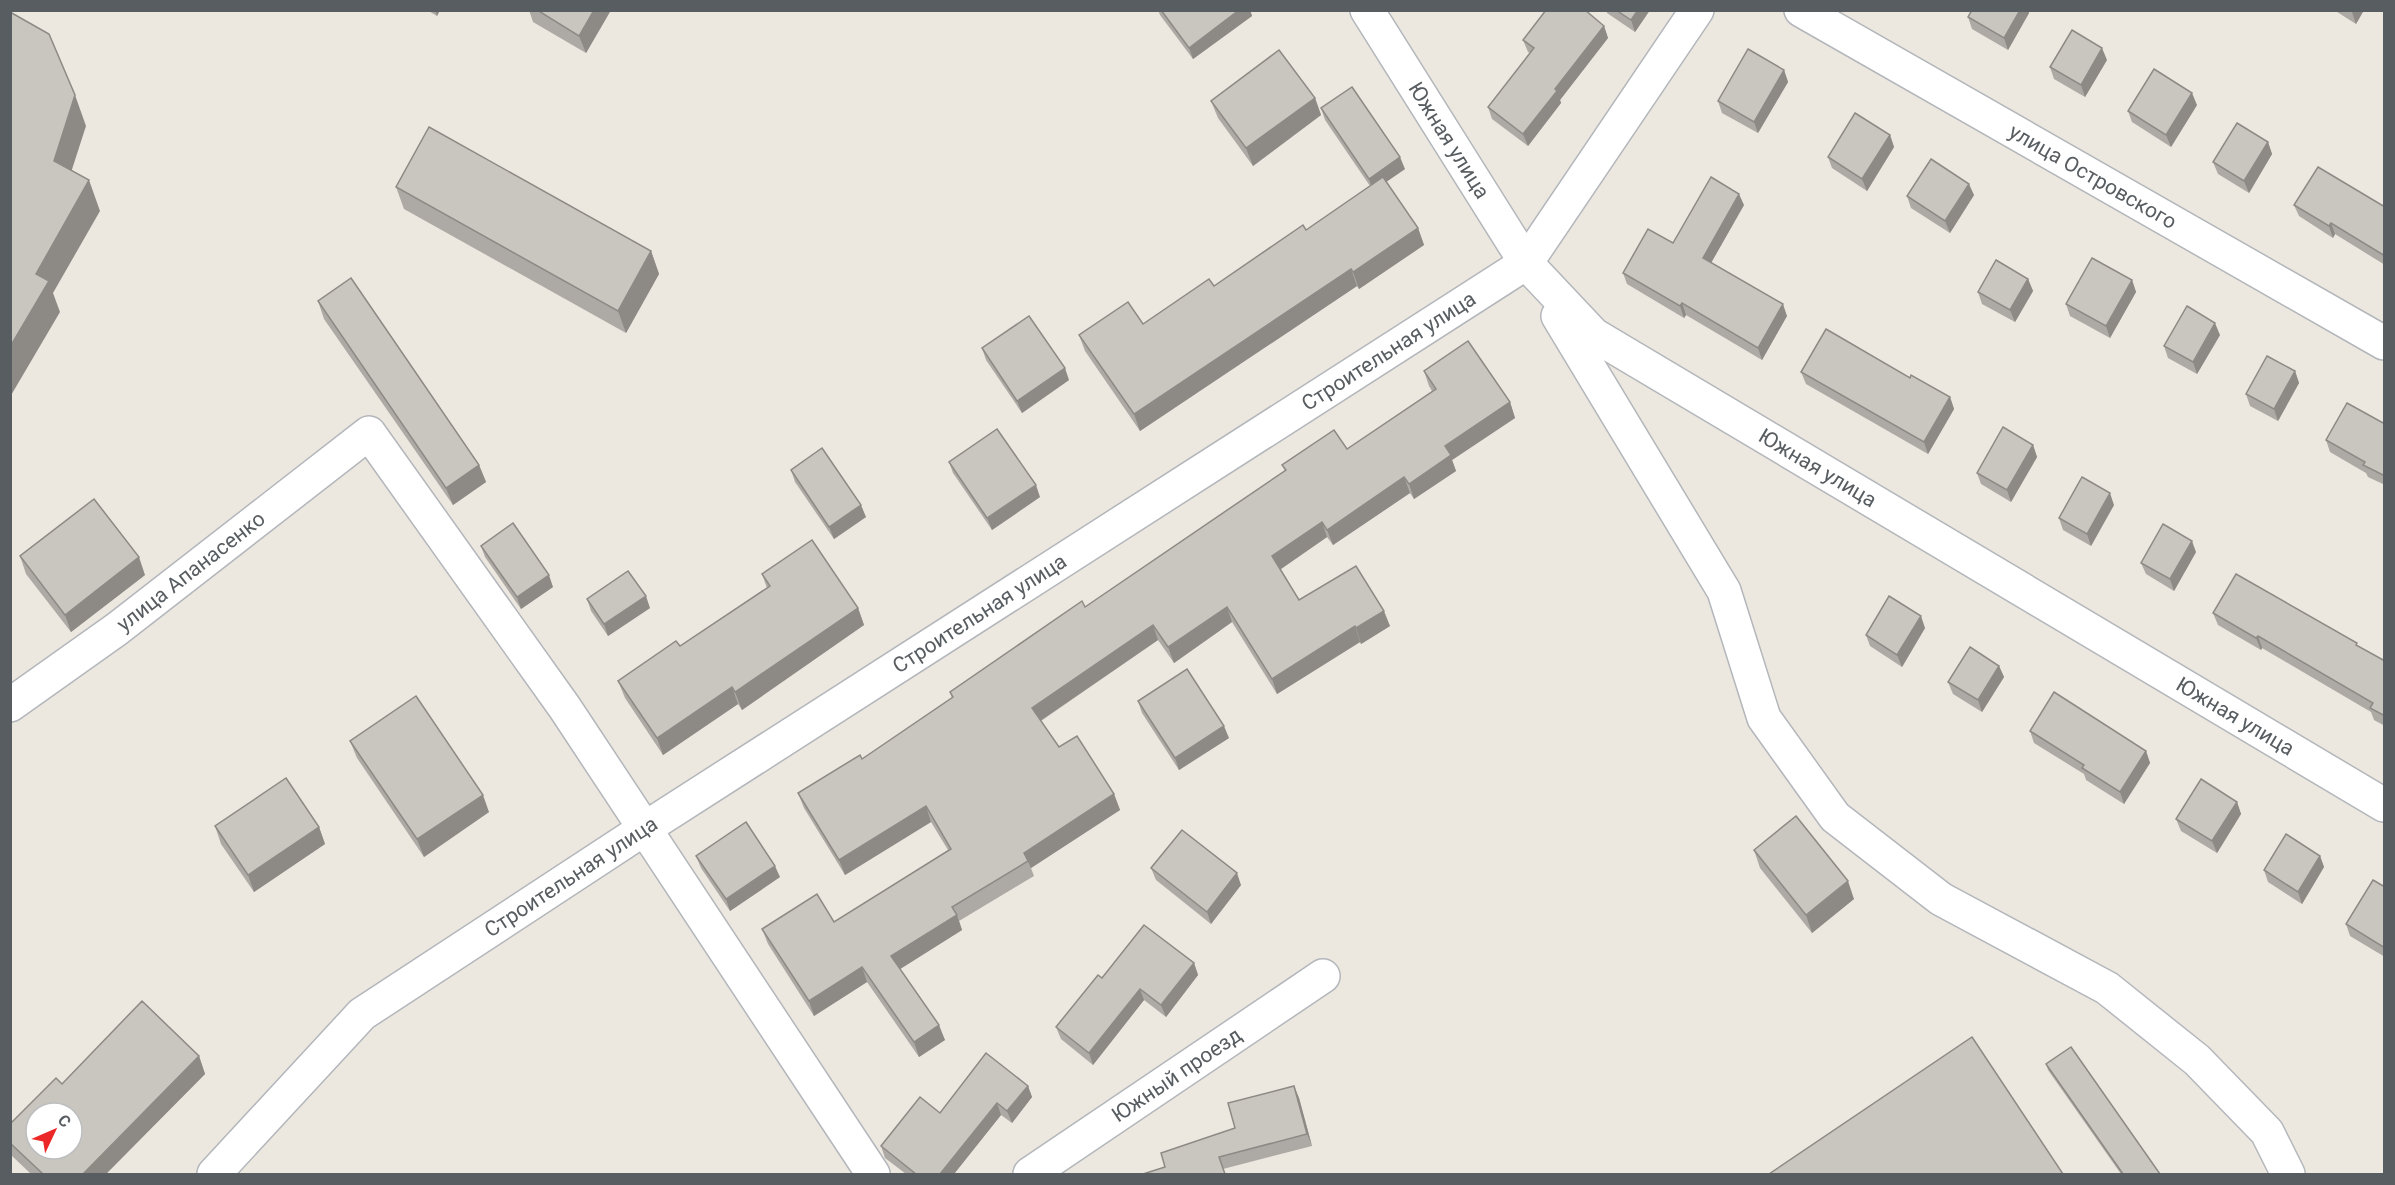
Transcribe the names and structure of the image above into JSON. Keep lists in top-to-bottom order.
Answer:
{
  "streets": {
    "street": [
      "Южная улица",
      "улица Островского",
      "Строительная улица",
      "улица Апанасенко",
      "Южный проезд"
    ]
  },
  "crossings": [
    ["Южная улица", "Строительная улица"],
    ["Строительная улица", "улица Апанасенко"]
  ],
  "north": "top right"
}
